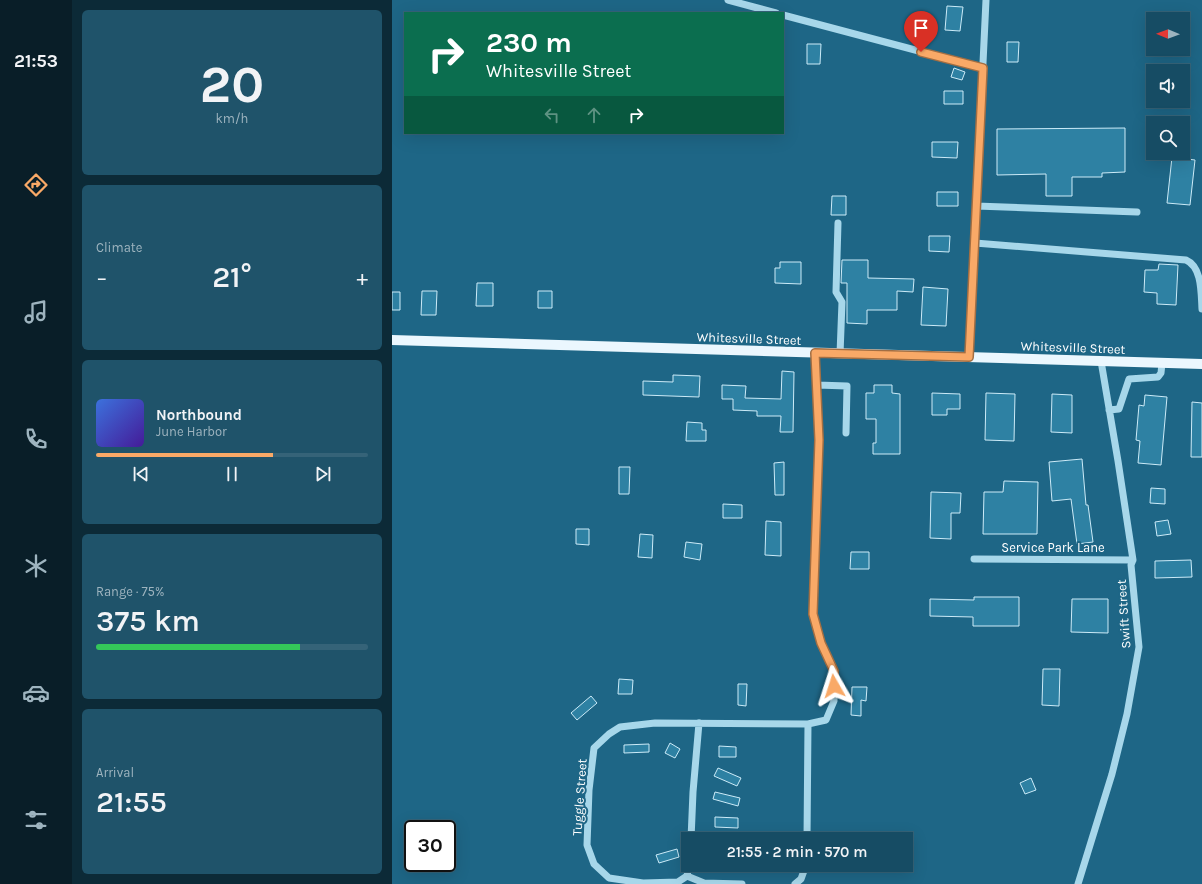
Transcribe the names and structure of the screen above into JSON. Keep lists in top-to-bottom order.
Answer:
{
  "streets": {
    "main road": ["Whitesville Street"],
    "street": ["Service Park Lane", "Swift Street", "Tuggle Street"]
  },
  "crossings": [
    ["Whitesville Street", "Swift Street"],
    ["Whitesville Street", "Tuggle Street"],
    ["Service Park Lane", "Swift Street"]
  ],
  "north": "left",
  "page": {
    "tabs": "21:53",
    "tile": [
      ["20", "km/h"],
      "Climate",
      ["Range · 75%", "375 km"],
      ["Arrival", "21:55"]
    ],
    "turn": ["230 m", "Whitesville Street"],
    "heat": ["−", "21°", "+"],
    "song": ["Northbound", "June Harbor"],
    "limit": "30",
    "trip": "21:55 · 2 min · 570 m"
  }
}
